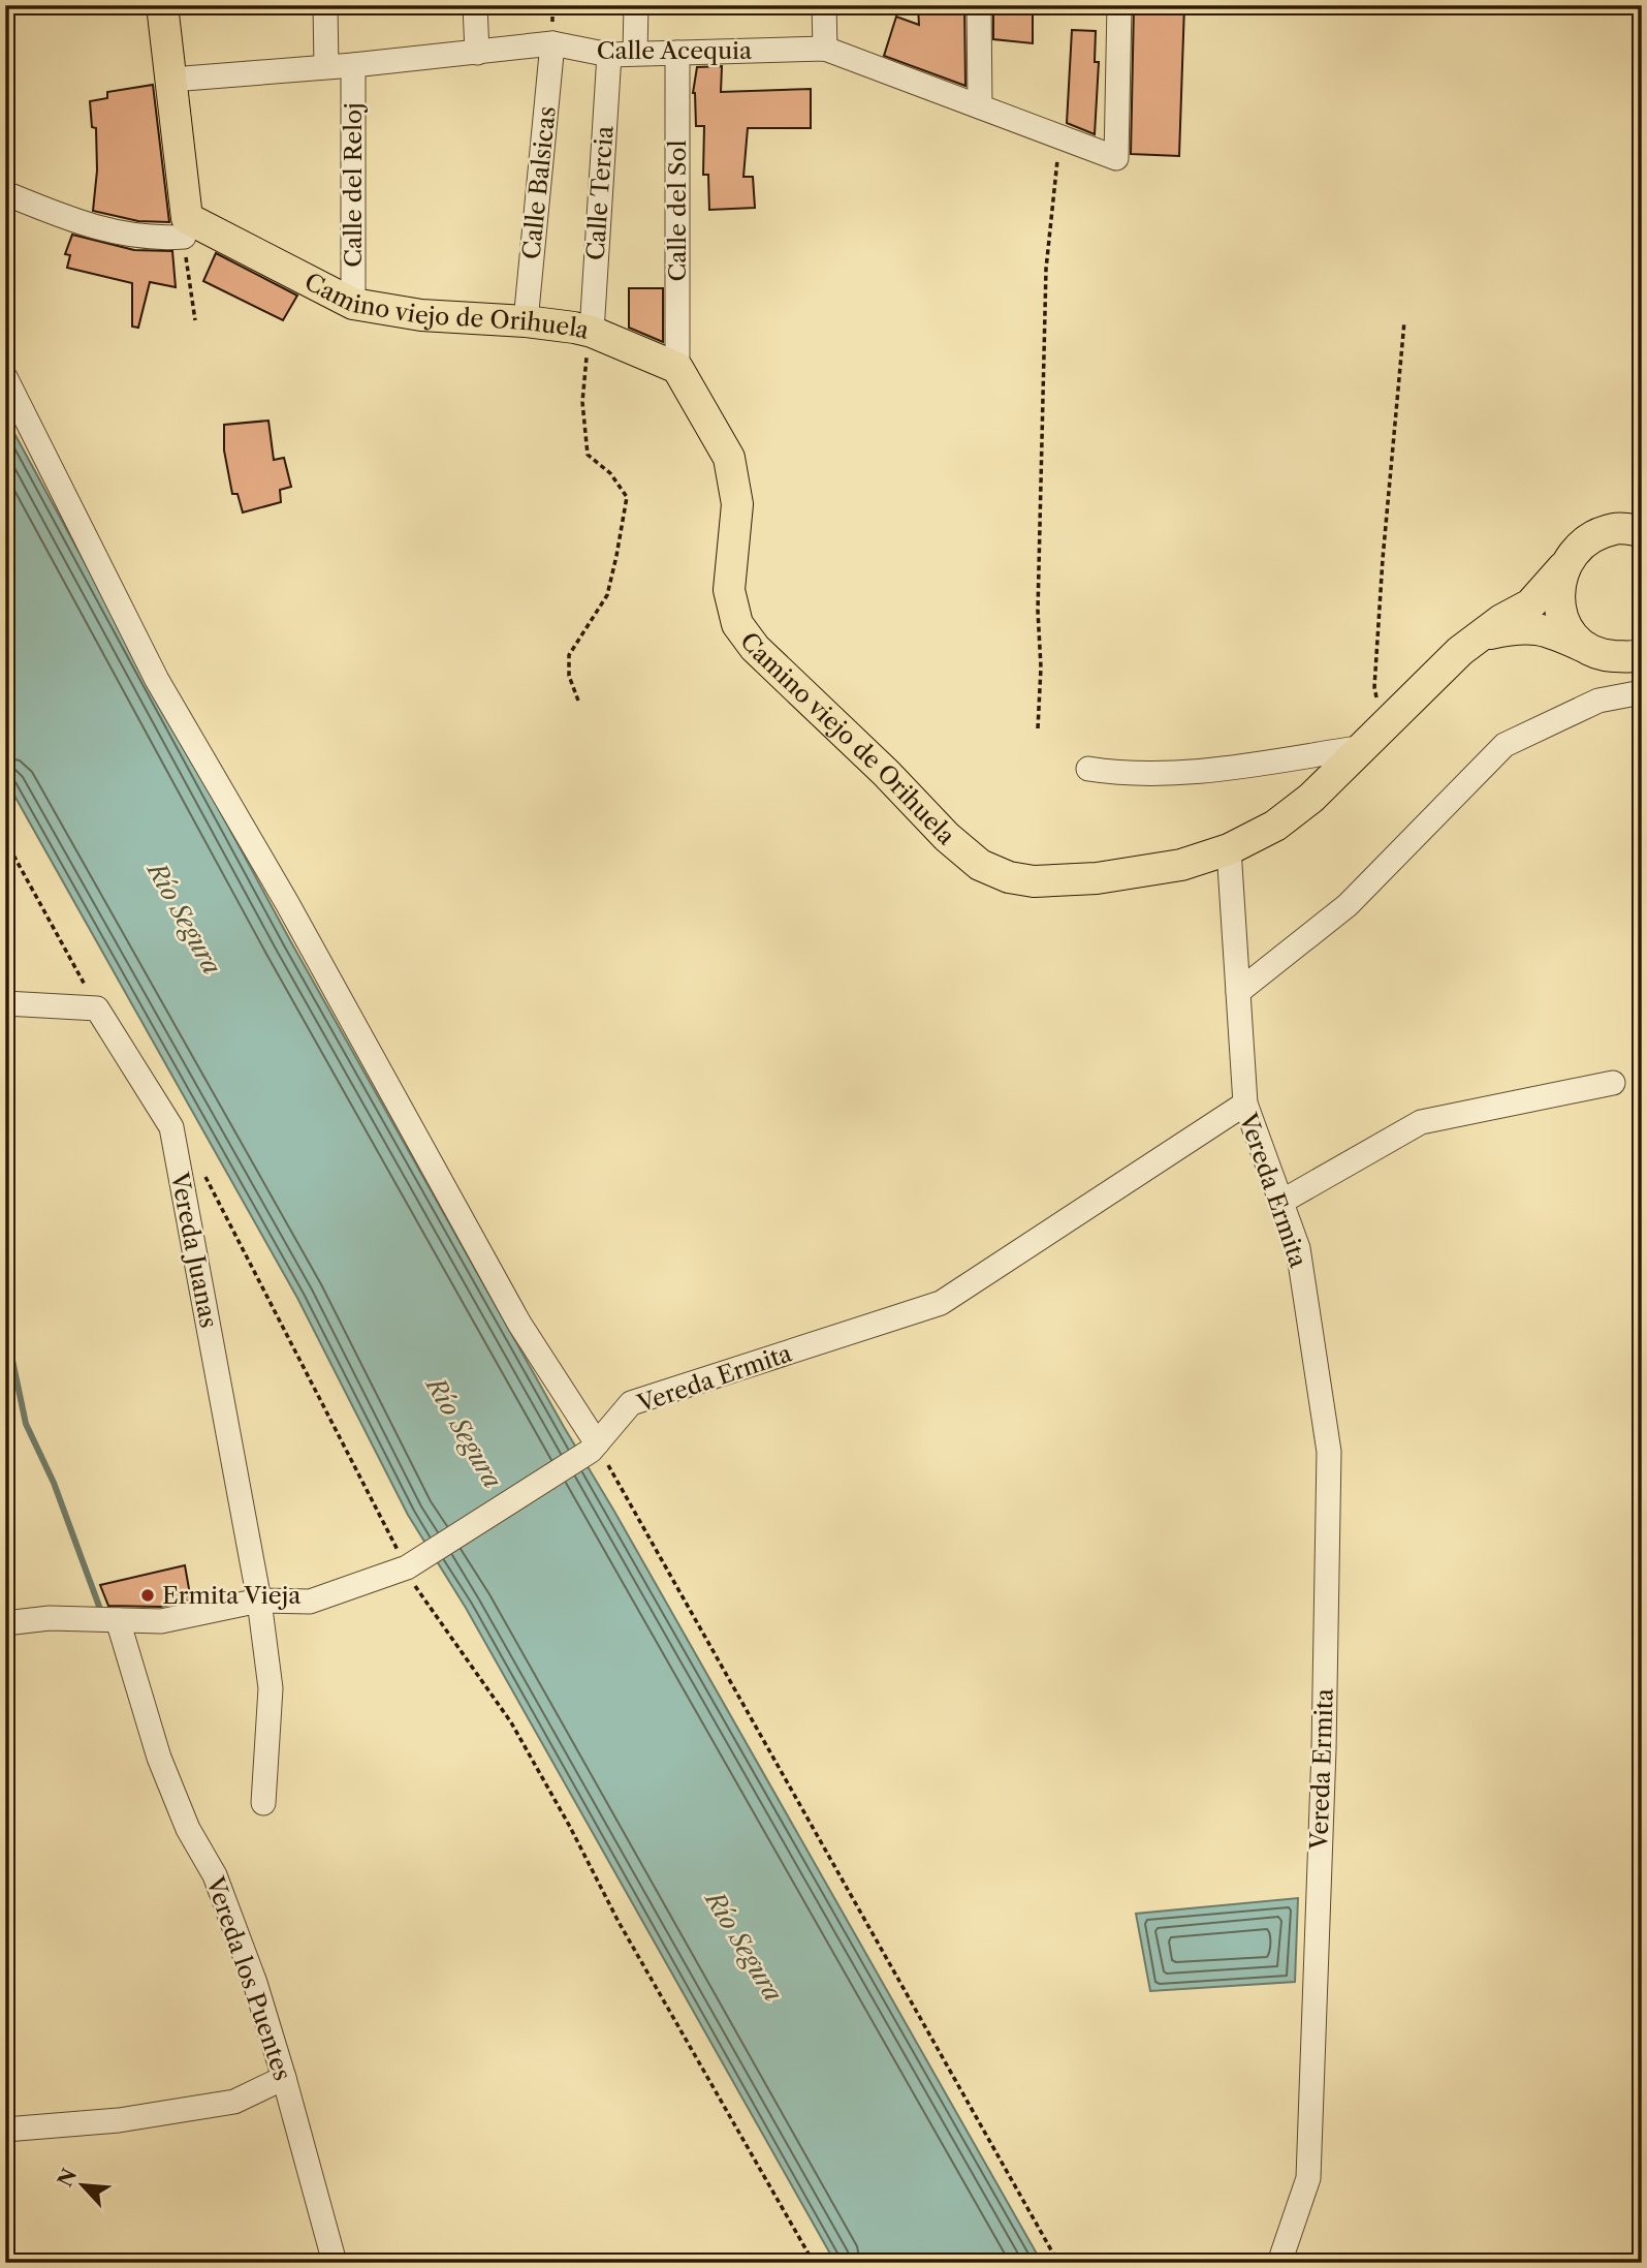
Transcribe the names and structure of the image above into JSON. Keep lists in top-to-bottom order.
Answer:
{
  "streets": {
    "main road": ["Camino viejo de Orihuela"],
    "street": [
      "Calle Acequia",
      "Calle Balsicas",
      "Calle del Reloj",
      "Calle Tercia",
      "Calle del Sol",
      "Vereda Ermita",
      "Vereda Juanas",
      "Vereda los Puentes"
    ]
  },
  "crossings": [
    ["Calle Acequia", "Calle Balsicas"],
    ["Calle Acequia", "Calle del Reloj"],
    ["Calle Acequia", "Calle Tercia"],
    ["Calle Acequia", "Calle del Sol"],
    ["Calle Balsicas", "Camino viejo de Orihuela"],
    ["Calle del Reloj", "Camino viejo de Orihuela"],
    ["Calle Tercia", "Camino viejo de Orihuela"],
    ["Calle del Sol", "Camino viejo de Orihuela"],
    ["Vereda Ermita", "Vereda Juanas"],
    ["Vereda Ermita", "Vereda los Puentes"]
  ],
  "water": ["Río Segura"],
  "places": ["Ermita Vieja"],
  "north": "top left"
}
